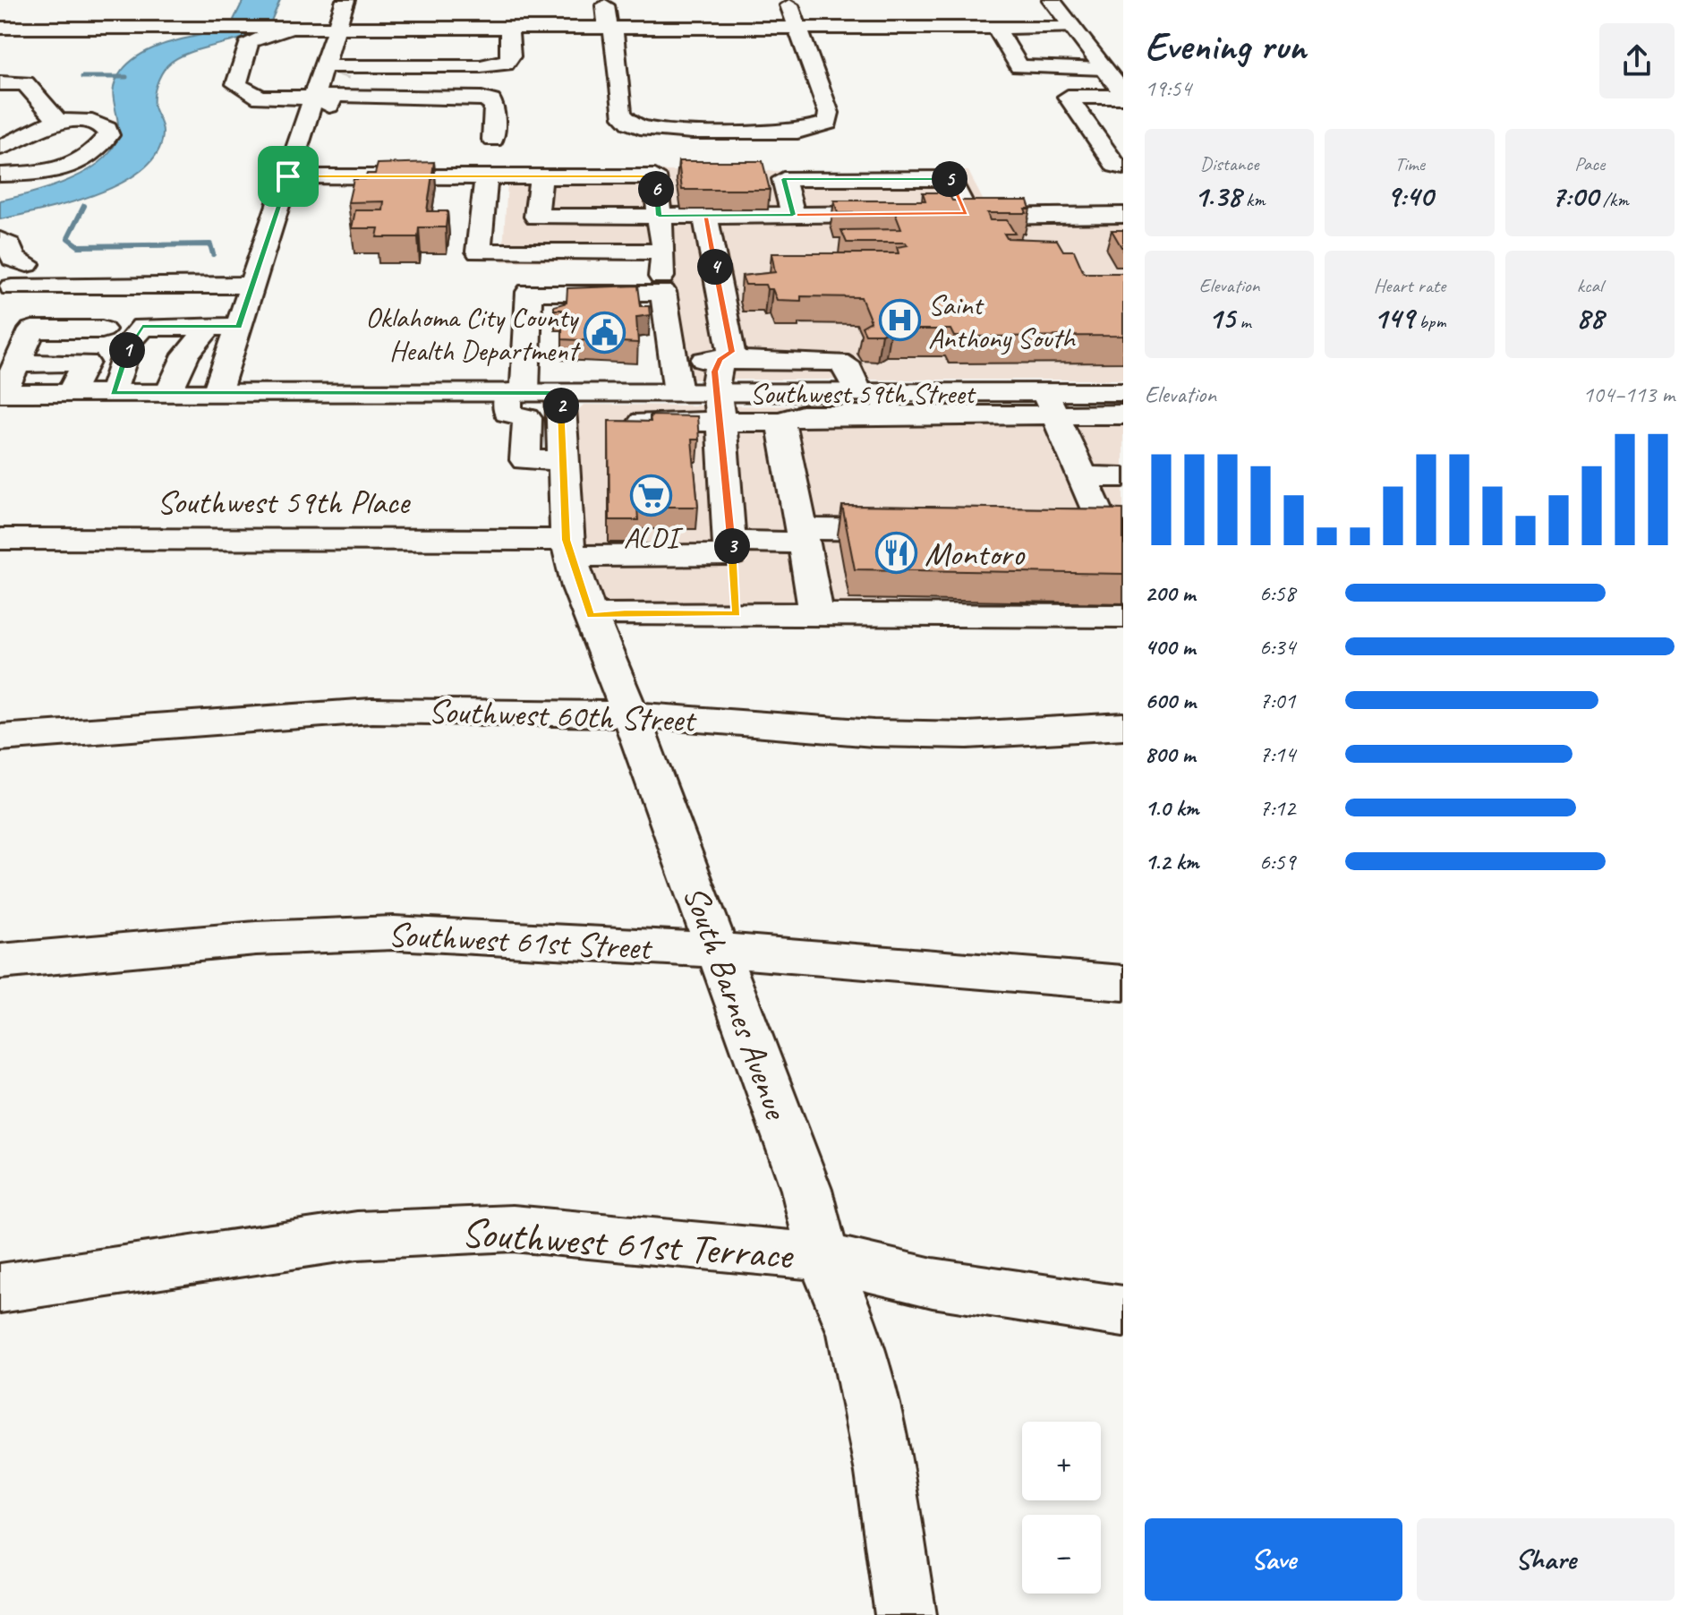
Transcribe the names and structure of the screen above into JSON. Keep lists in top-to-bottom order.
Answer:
{
  "streets": {
    "street": [
      "Southwest 59th Street",
      "Southwest 59th Place",
      "Southwest 60th Street",
      "Southwest 61st Street",
      "South Barnes Avenue",
      "Southwest 61st Terrace"
    ]
  },
  "crossings": [
    ["Southwest 59th Street", "South Barnes Avenue"],
    ["Southwest 59th Place", "South Barnes Avenue"],
    ["Southwest 60th Street", "South Barnes Avenue"],
    ["Southwest 61st Street", "South Barnes Avenue"],
    ["South Barnes Avenue", "Southwest 61st Terrace"]
  ],
  "places": {
    "hospital": ["Saint Anthony South"],
    "public building": ["Oklahoma City County Health Department"],
    "supermarket": ["ALDI"],
    "restaurant": ["Montoro"]
  },
  "page": {
    "heading": ["Evening run", "19:54"],
    "stats": [
      ["Distance", "1.38 km"],
      ["Time", "9:40"],
      ["Pace", "7:00 /km"],
      ["Elevation", "15 m"],
      ["Heart rate", "149 bpm"],
      ["kcal", "88"]
    ],
    "pins": [
      "5",
      "6",
      "4",
      "1",
      "2",
      "3"
    ],
    "chart": ["Elevation", "104–113 m"],
    "list": [
      {
        "name": "200 m",
        "note": "6:58"
      },
      {
        "name": "400 m",
        "note": "6:34"
      },
      {
        "name": "600 m",
        "note": "7:01"
      },
      {
        "name": "800 m",
        "note": "7:14"
      },
      {
        "name": "1.0 km",
        "note": "7:12"
      },
      {
        "name": "1.2 km",
        "note": "6:59"
      }
    ],
    "map_buttons": ["+", "−"],
    "buttons": ["Save", "Share"]
  }
}
